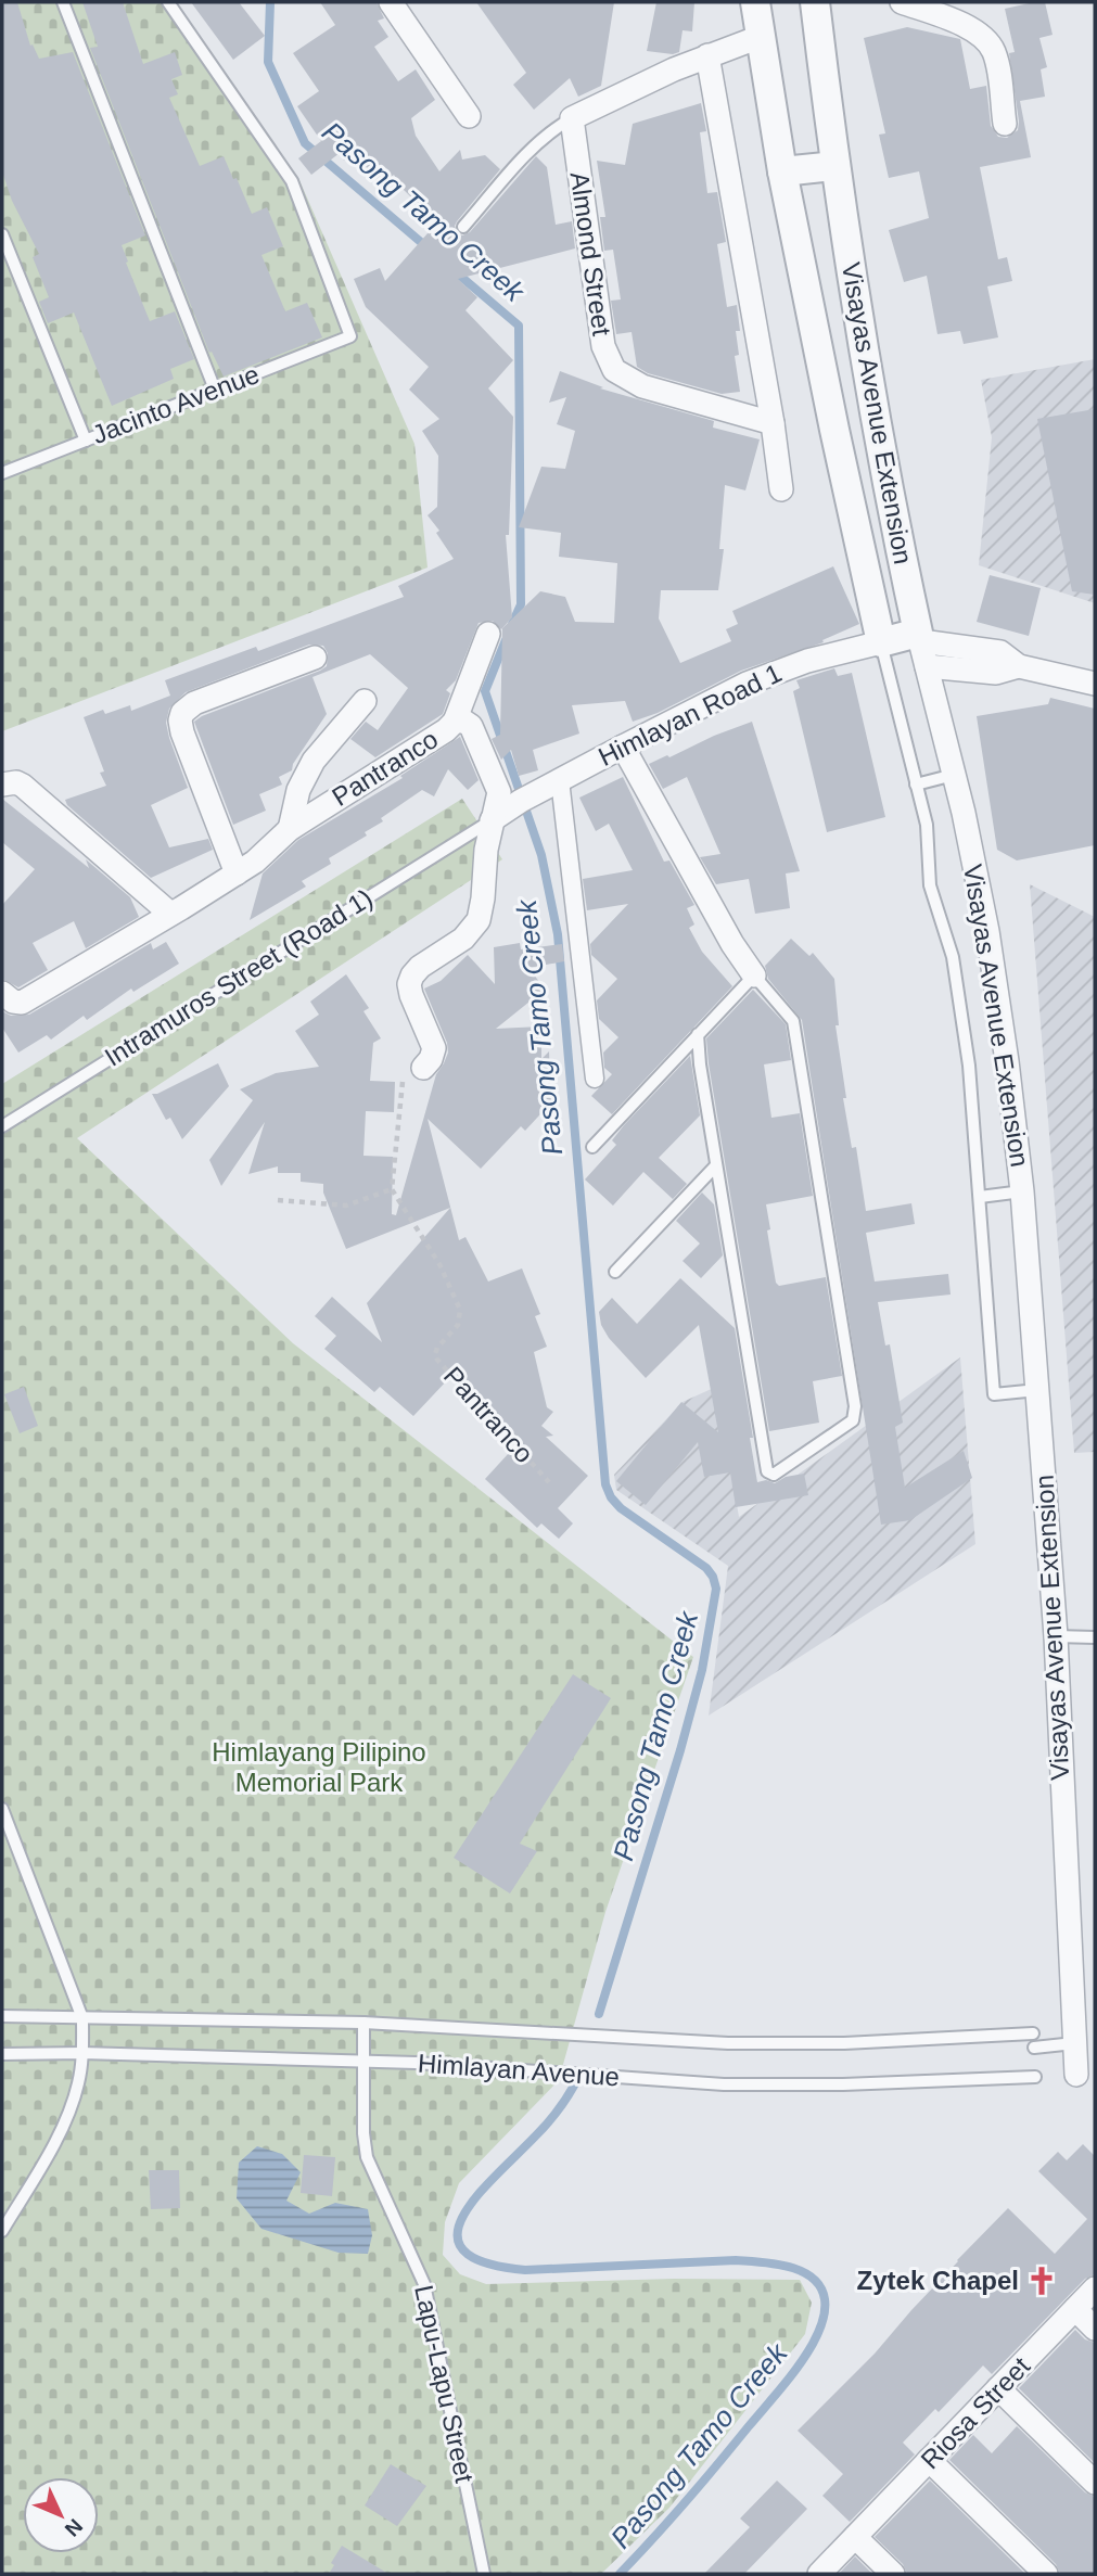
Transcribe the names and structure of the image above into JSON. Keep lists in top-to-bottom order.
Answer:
{
  "streets": {
    "street": [
      "Almond Street",
      "Visayas Avenue Extension",
      "Himlayan Road 1",
      "Pantranco",
      "Riosa Street"
    ],
    "lane": [
      "Jacinto Avenue",
      "Intramuros Street (Road 1)",
      "Himlayan Avenue",
      "Lapu-Lapu Street"
    ]
  },
  "crossings": [
    ["Visayas Avenue Extension", "Himlayan Road 1"],
    ["Himlayan Road 1", "Pantranco"],
    ["Himlayan Road 1", "Intramuros Street (Road 1)"],
    ["Pantranco", "Intramuros Street (Road 1)"],
    ["Himlayan Avenue", "Lapu-Lapu Street"]
  ],
  "water": ["Pasong Tamo Creek"],
  "parks": ["Himlayang Pilipino Memorial Park"],
  "places": {
    "church": ["Zytek Chapel"]
  },
  "north": "bottom right"
}
